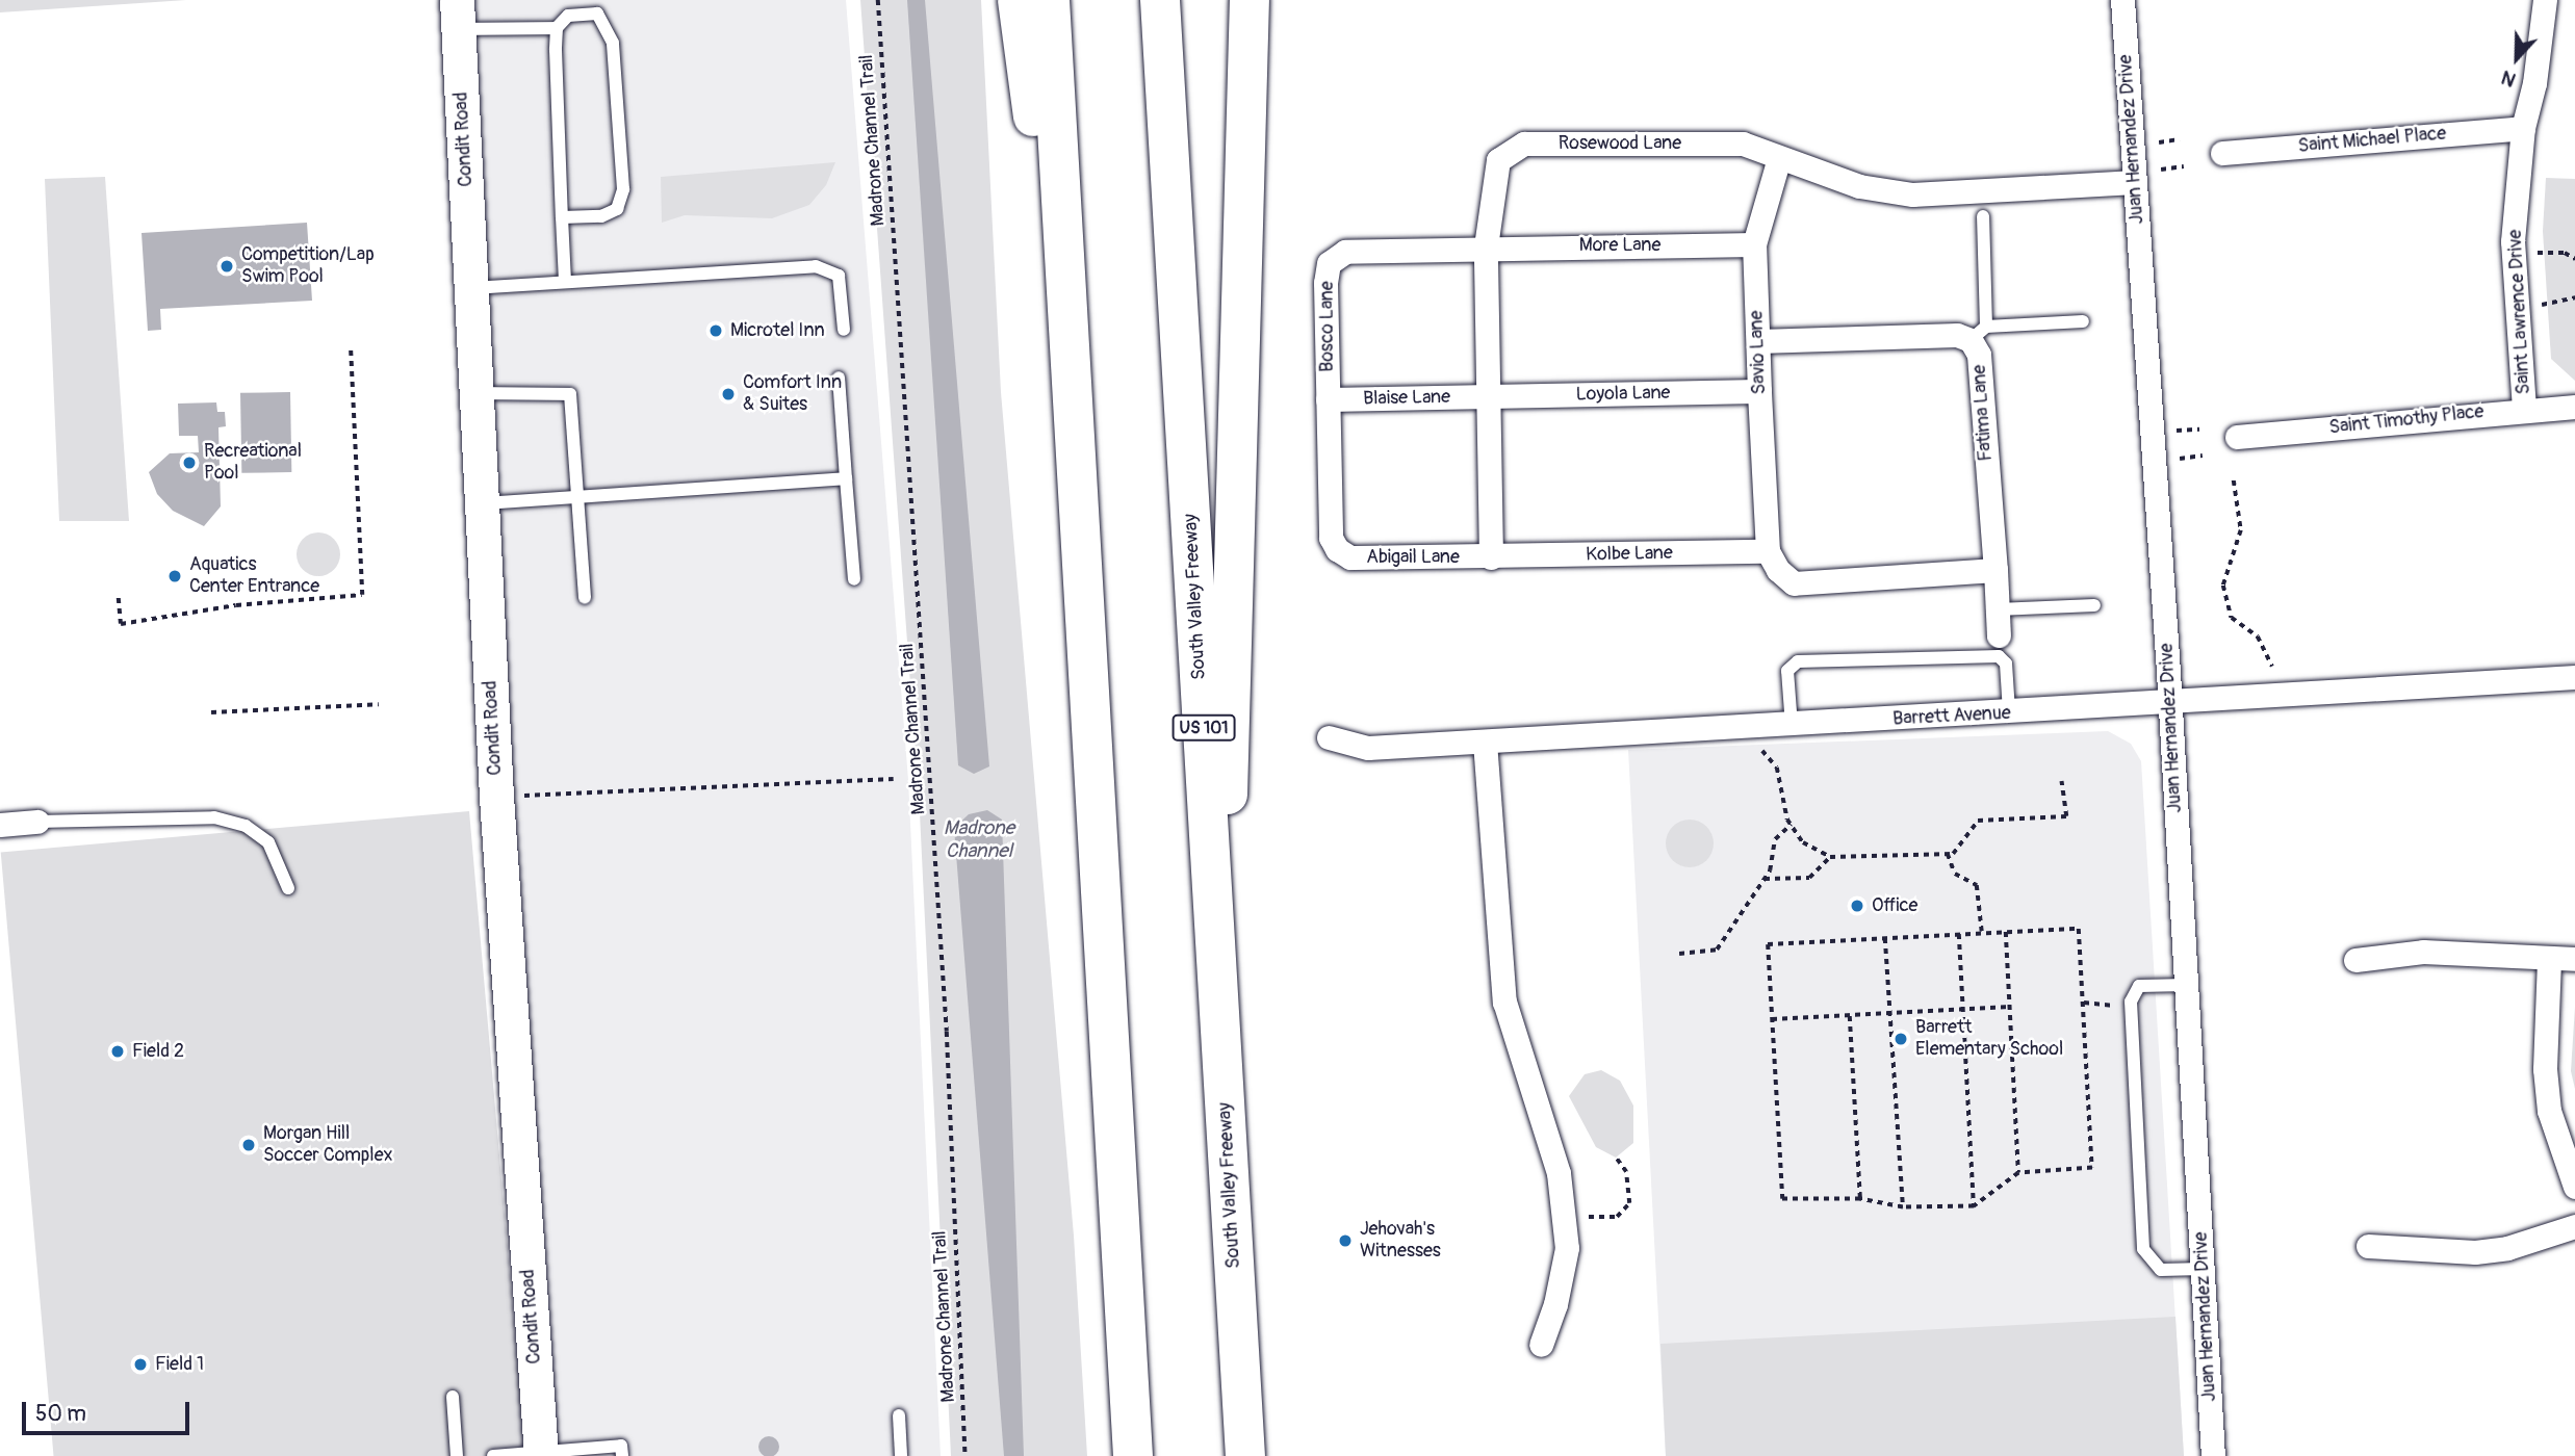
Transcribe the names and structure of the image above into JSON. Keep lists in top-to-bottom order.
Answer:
{
  "streets": {
    "highway": ["South Valley Freeway", "US 101"],
    "street": [
      "Condit Road",
      "Juan Hernandez Drive",
      "Saint Michael Place",
      "Rosewood Lane",
      "More Lane",
      "Saint Lawrence Drive",
      "Bosco Lane",
      "Savio Lane",
      "Loyola Lane",
      "Blaise Lane",
      "Fatima Lane",
      "Saint Timothy Place",
      "Kolbe Lane",
      "Abigail Lane",
      "Barrett Avenue"
    ],
    "path": ["Madrone Channel Trail"]
  },
  "crossings": [
    ["Juan Hernandez Drive", "Rosewood Lane"],
    ["Juan Hernandez Drive", "Barrett Avenue"],
    ["Saint Michael Place", "Saint Lawrence Drive"],
    ["Rosewood Lane", "More Lane"],
    ["Rosewood Lane", "Bosco Lane"],
    ["Rosewood Lane", "Savio Lane"],
    ["Rosewood Lane", "Loyola Lane"],
    ["Rosewood Lane", "Blaise Lane"],
    ["Rosewood Lane", "Kolbe Lane"],
    ["Rosewood Lane", "Abigail Lane"],
    ["More Lane", "Bosco Lane"],
    ["More Lane", "Savio Lane"],
    ["Saint Lawrence Drive", "Saint Timothy Place"],
    ["Bosco Lane", "Blaise Lane"],
    ["Bosco Lane", "Abigail Lane"],
    ["Savio Lane", "Loyola Lane"],
    ["Savio Lane", "Fatima Lane"],
    ["Savio Lane", "Kolbe Lane"],
    ["Loyola Lane", "Blaise Lane"],
    ["Kolbe Lane", "Abigail Lane"]
  ],
  "water": ["Madrone Channel"],
  "places": [
    "Competition/Lap Swim Pool",
    "Microtel Inn",
    "Comfort Inn & Suites",
    "Recreational Pool",
    "Aquatics Center Entrance",
    "Office",
    "Barrett Elementary School",
    "Field 2",
    "Morgan Hill Soccer Complex",
    "Jehovah's Witnesses",
    "Field 1"
  ],
  "scale_bar": "50 m",
  "north": "bottom"
}
